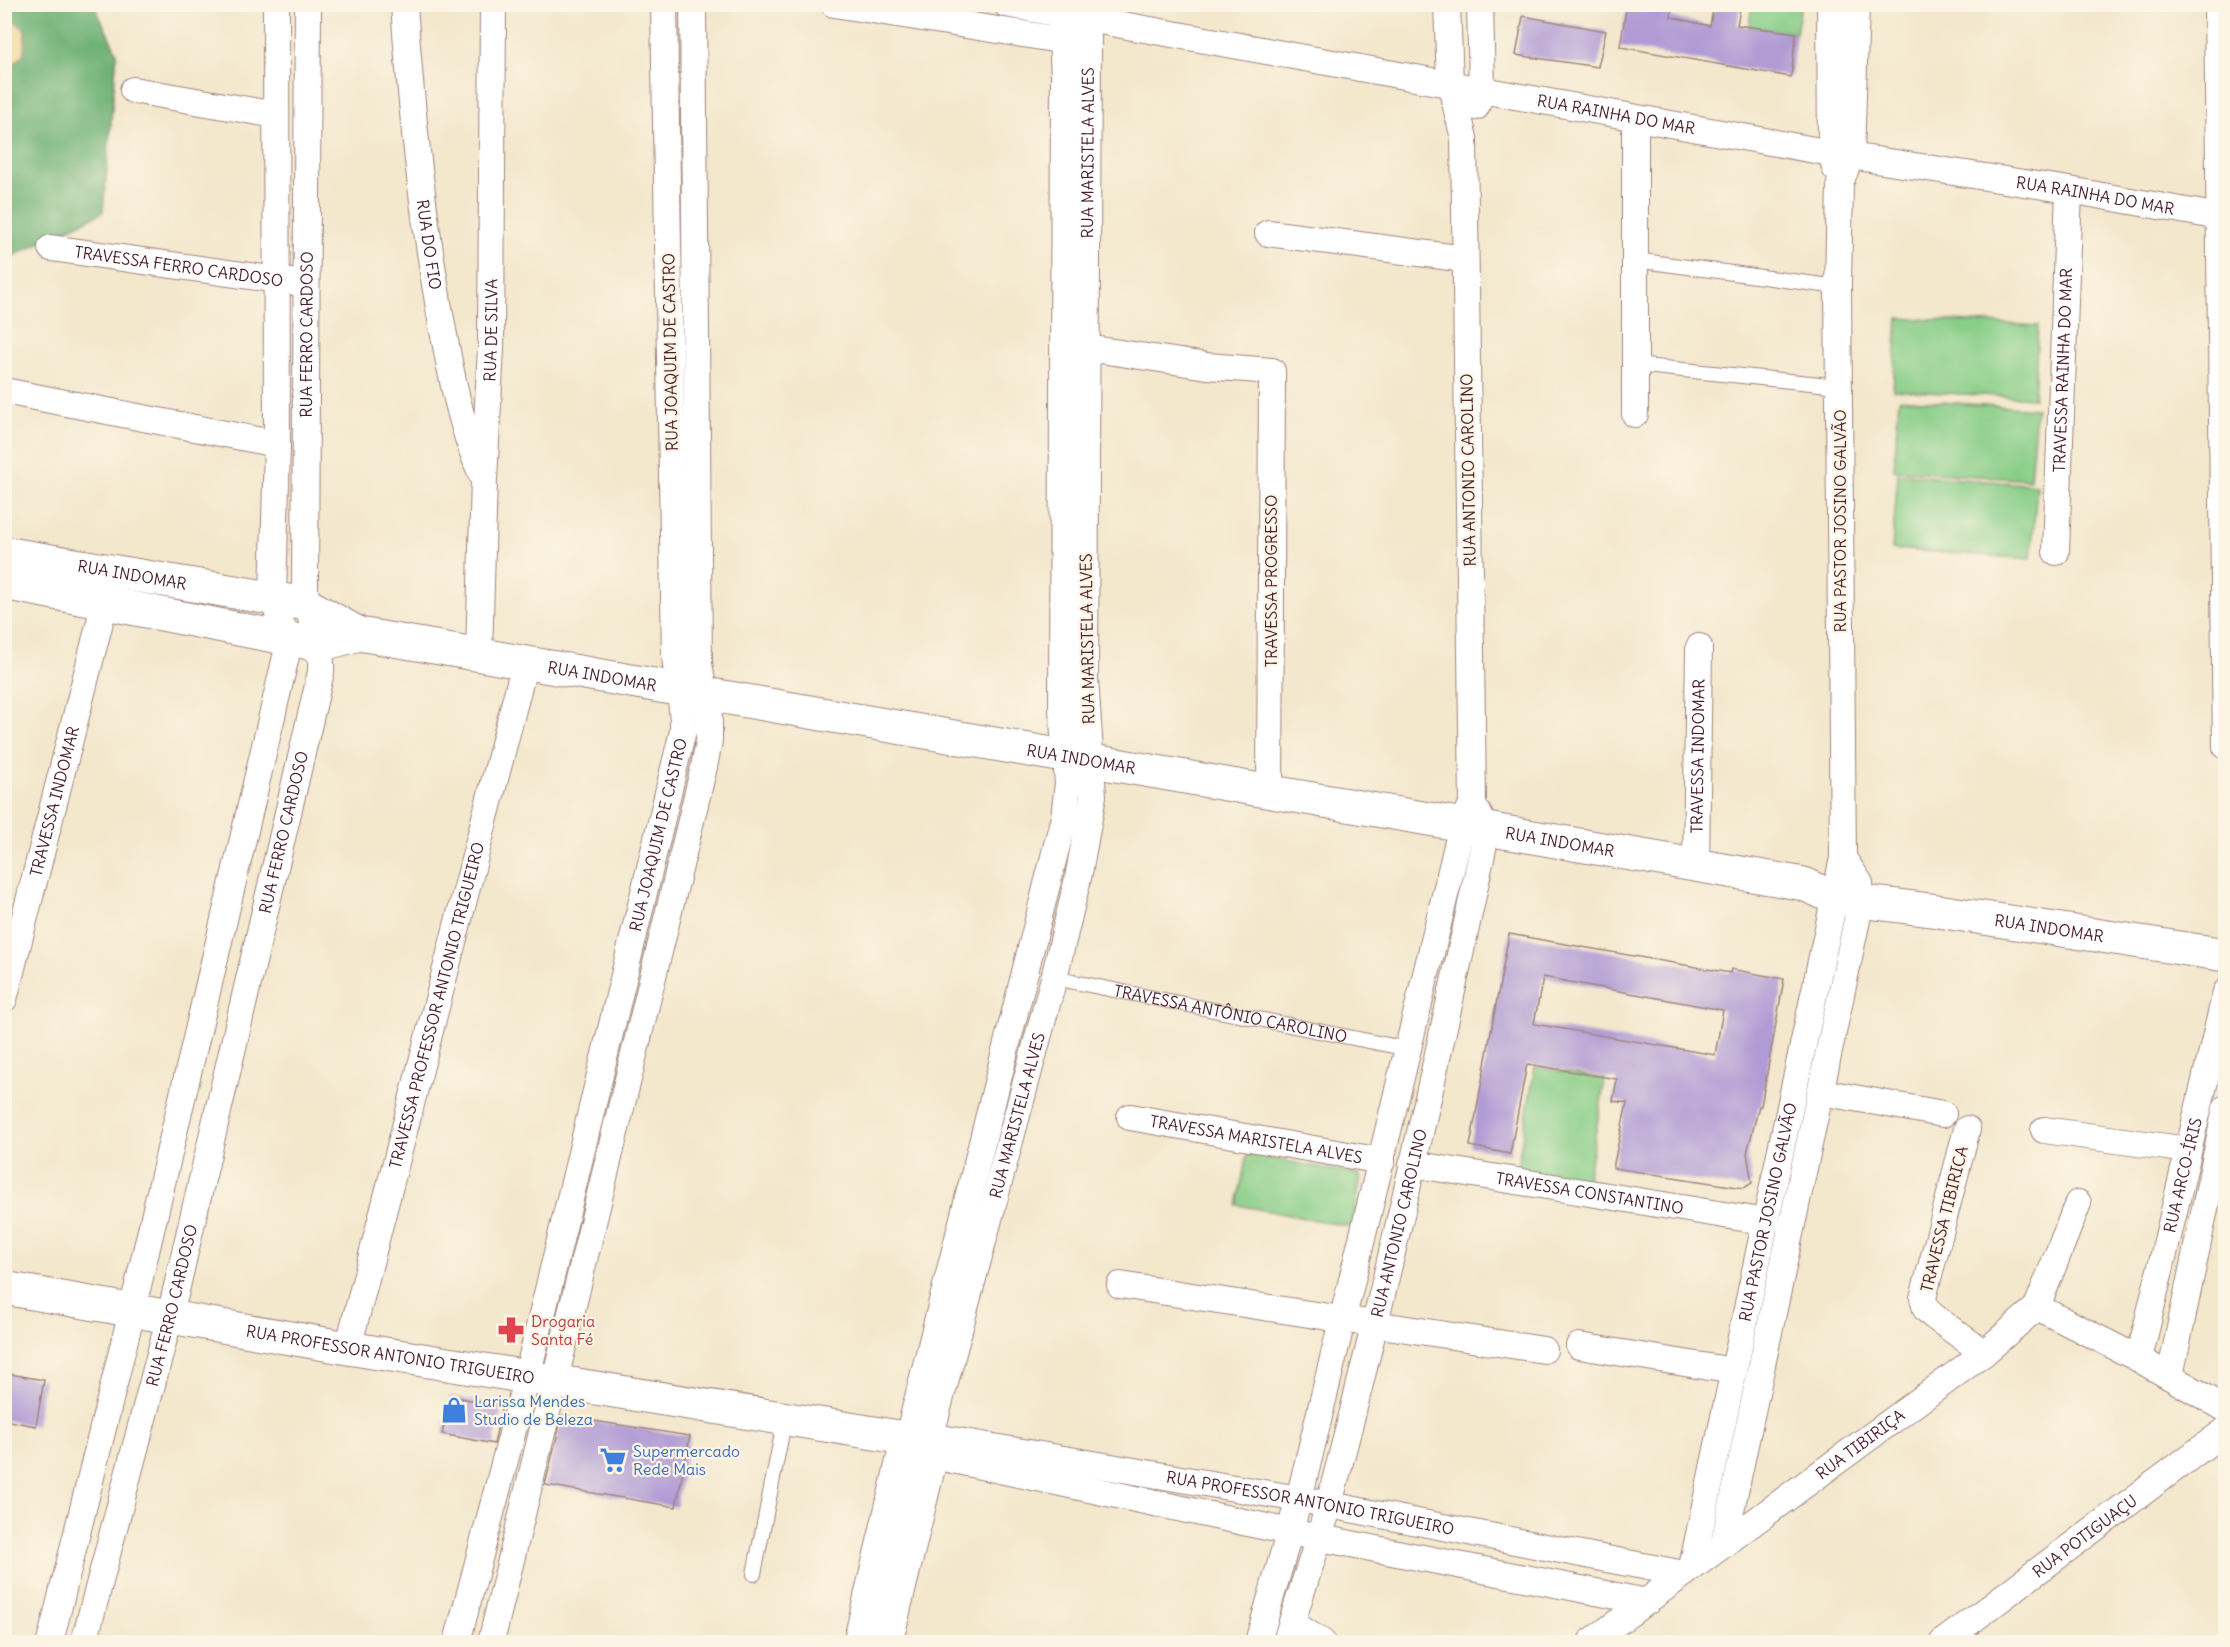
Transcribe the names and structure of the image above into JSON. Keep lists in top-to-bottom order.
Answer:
{
  "streets": {
    "street": [
      "RUA RAINHA DO MAR",
      "RUA MARISTELA ALVES",
      "RUA DO FIO",
      "TRAVESSA FERRO CARDOSO",
      "RUA DE SILVA",
      "RUA FERRO CARDOSO",
      "RUA JOAQUIM DE CASTRO",
      "TRAVESSA RAINHA DO MAR",
      "RUA ANTONIO CAROLINO",
      "RUA PASTOR JOSINO GALVÃO",
      "RUA INDOMAR",
      "TRAVESSA PROGRESSO",
      "TRAVESSA INDOMAR",
      "TRAVESSA PROFESSOR ANTONIO TRIGUEIRO",
      "TRAVESSA MARISTELA ALVES",
      "RUA ARCO-ÍRIS",
      "TRAVESSA CONSTANTINO",
      "TRAVESSA TIBIRICA",
      "RUA PROFESSOR ANTONIO TRIGUEIRO",
      "RUA TIBIRIÇA",
      "RUA POTIGUAÇU"
    ],
    "lane": ["TRAVESSA ANTÔNIO CAROLINO"]
  },
  "crossings": [
    ["RUA RAINHA DO MAR", "RUA MARISTELA ALVES"],
    ["RUA RAINHA DO MAR", "TRAVESSA RAINHA DO MAR"],
    ["RUA RAINHA DO MAR", "RUA ANTONIO CAROLINO"],
    ["RUA RAINHA DO MAR", "RUA PASTOR JOSINO GALVÃO"],
    ["RUA MARISTELA ALVES", "RUA INDOMAR"],
    ["RUA MARISTELA ALVES", "TRAVESSA PROGRESSO"],
    ["RUA MARISTELA ALVES", "TRAVESSA ANTÔNIO CAROLINO"],
    ["RUA MARISTELA ALVES", "RUA PROFESSOR ANTONIO TRIGUEIRO"],
    ["RUA DO FIO", "RUA DE SILVA"],
    ["TRAVESSA FERRO CARDOSO", "RUA FERRO CARDOSO"],
    ["RUA DE SILVA", "RUA INDOMAR"],
    ["RUA FERRO CARDOSO", "RUA INDOMAR"],
    ["RUA FERRO CARDOSO", "RUA PROFESSOR ANTONIO TRIGUEIRO"],
    ["RUA JOAQUIM DE CASTRO", "RUA INDOMAR"],
    ["RUA JOAQUIM DE CASTRO", "RUA PROFESSOR ANTONIO TRIGUEIRO"],
    ["RUA ANTONIO CAROLINO", "RUA INDOMAR"],
    ["RUA ANTONIO CAROLINO", "TRAVESSA ANTÔNIO CAROLINO"],
    ["RUA ANTONIO CAROLINO", "TRAVESSA MARISTELA ALVES"],
    ["RUA ANTONIO CAROLINO", "TRAVESSA CONSTANTINO"],
    ["RUA ANTONIO CAROLINO", "RUA PROFESSOR ANTONIO TRIGUEIRO"],
    ["RUA PASTOR JOSINO GALVÃO", "RUA INDOMAR"],
    ["RUA PASTOR JOSINO GALVÃO", "TRAVESSA CONSTANTINO"],
    ["RUA PASTOR JOSINO GALVÃO", "RUA PROFESSOR ANTONIO TRIGUEIRO"],
    ["RUA PASTOR JOSINO GALVÃO", "RUA TIBIRIÇA"],
    ["RUA INDOMAR", "TRAVESSA PROGRESSO"],
    ["RUA INDOMAR", "TRAVESSA INDOMAR"],
    ["RUA INDOMAR", "TRAVESSA PROFESSOR ANTONIO TRIGUEIRO"],
    ["TRAVESSA PROFESSOR ANTONIO TRIGUEIRO", "RUA PROFESSOR ANTONIO TRIGUEIRO"],
    ["TRAVESSA TIBIRICA", "RUA TIBIRIÇA"],
    ["RUA PROFESSOR ANTONIO TRIGUEIRO", "RUA TIBIRIÇA"]
  ],
  "places": {
    "pharmacy": ["Drogaria Santa Fé"],
    "shop": ["Larissa Mendes Studio de Beleza"],
    "supermarket": ["Supermercado Rede Mais"]
  }
}
